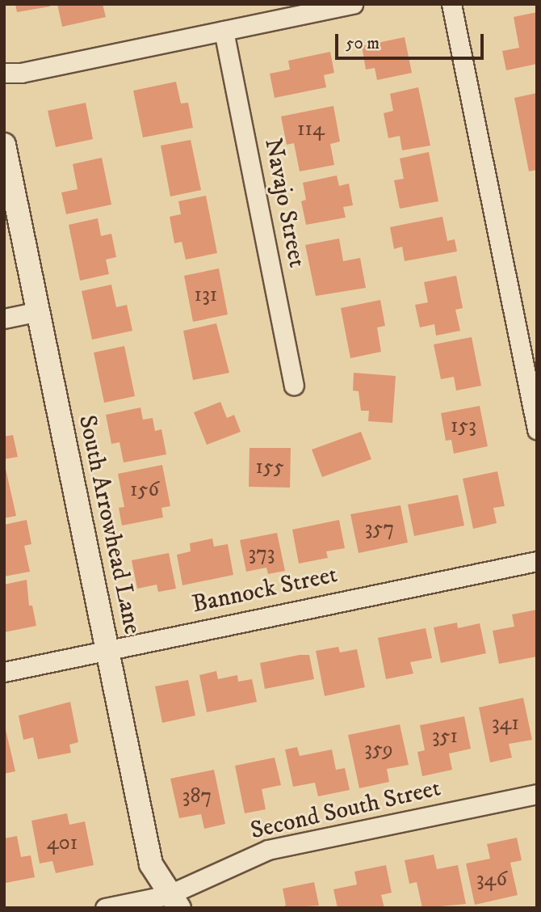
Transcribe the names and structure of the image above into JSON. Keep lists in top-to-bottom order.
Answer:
{
  "streets": {
    "street": [
      "Navajo Street",
      "South Arrowhead Lane",
      "Bannock Street",
      "Second South Street"
    ]
  },
  "crossings": [
    ["South Arrowhead Lane", "Bannock Street"],
    ["South Arrowhead Lane", "Second South Street"]
  ],
  "house_numbers": [
    "114",
    "131",
    "153",
    "155",
    "156",
    "357",
    "373",
    "341",
    "351",
    "359",
    "387",
    "401",
    "346"
  ],
  "scale_bar": "50 m"
}
